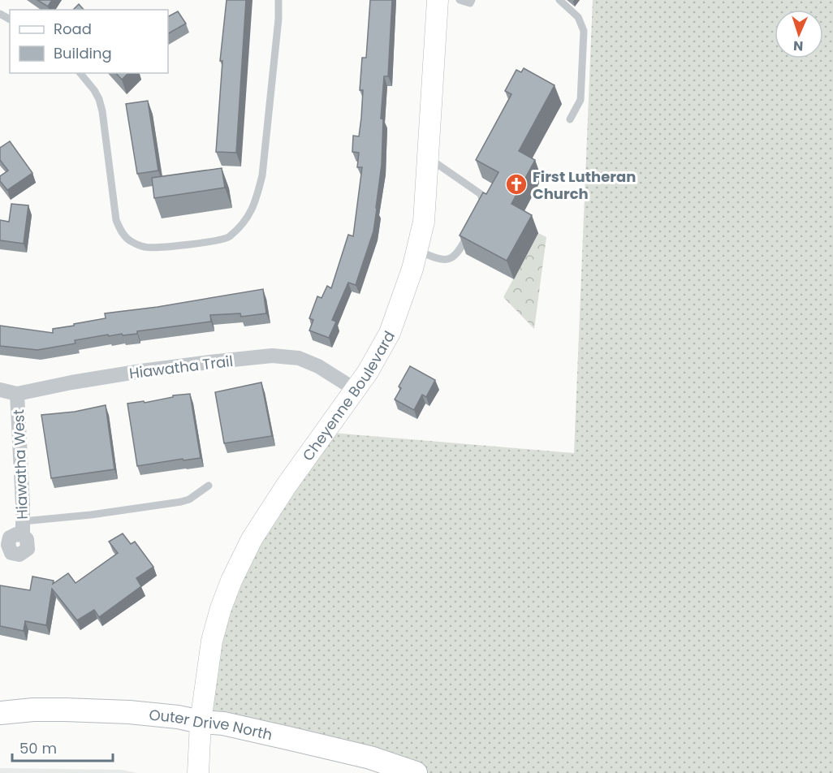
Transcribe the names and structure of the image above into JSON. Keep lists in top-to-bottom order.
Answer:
{
  "streets": {
    "main road": ["Outer Drive North"],
    "street": ["Hiawatha Trail", "Cheyenne Boulevard", "Hiawatha West"]
  },
  "crossings": [
    ["Hiawatha Trail", "Cheyenne Boulevard"],
    ["Hiawatha Trail", "Hiawatha West"],
    ["Cheyenne Boulevard", "Outer Drive North"]
  ],
  "places": {
    "church": ["First Lutheran Church"]
  },
  "legend": ["Road", "Building"],
  "scale_bar": "50 m",
  "north": "bottom"
}
